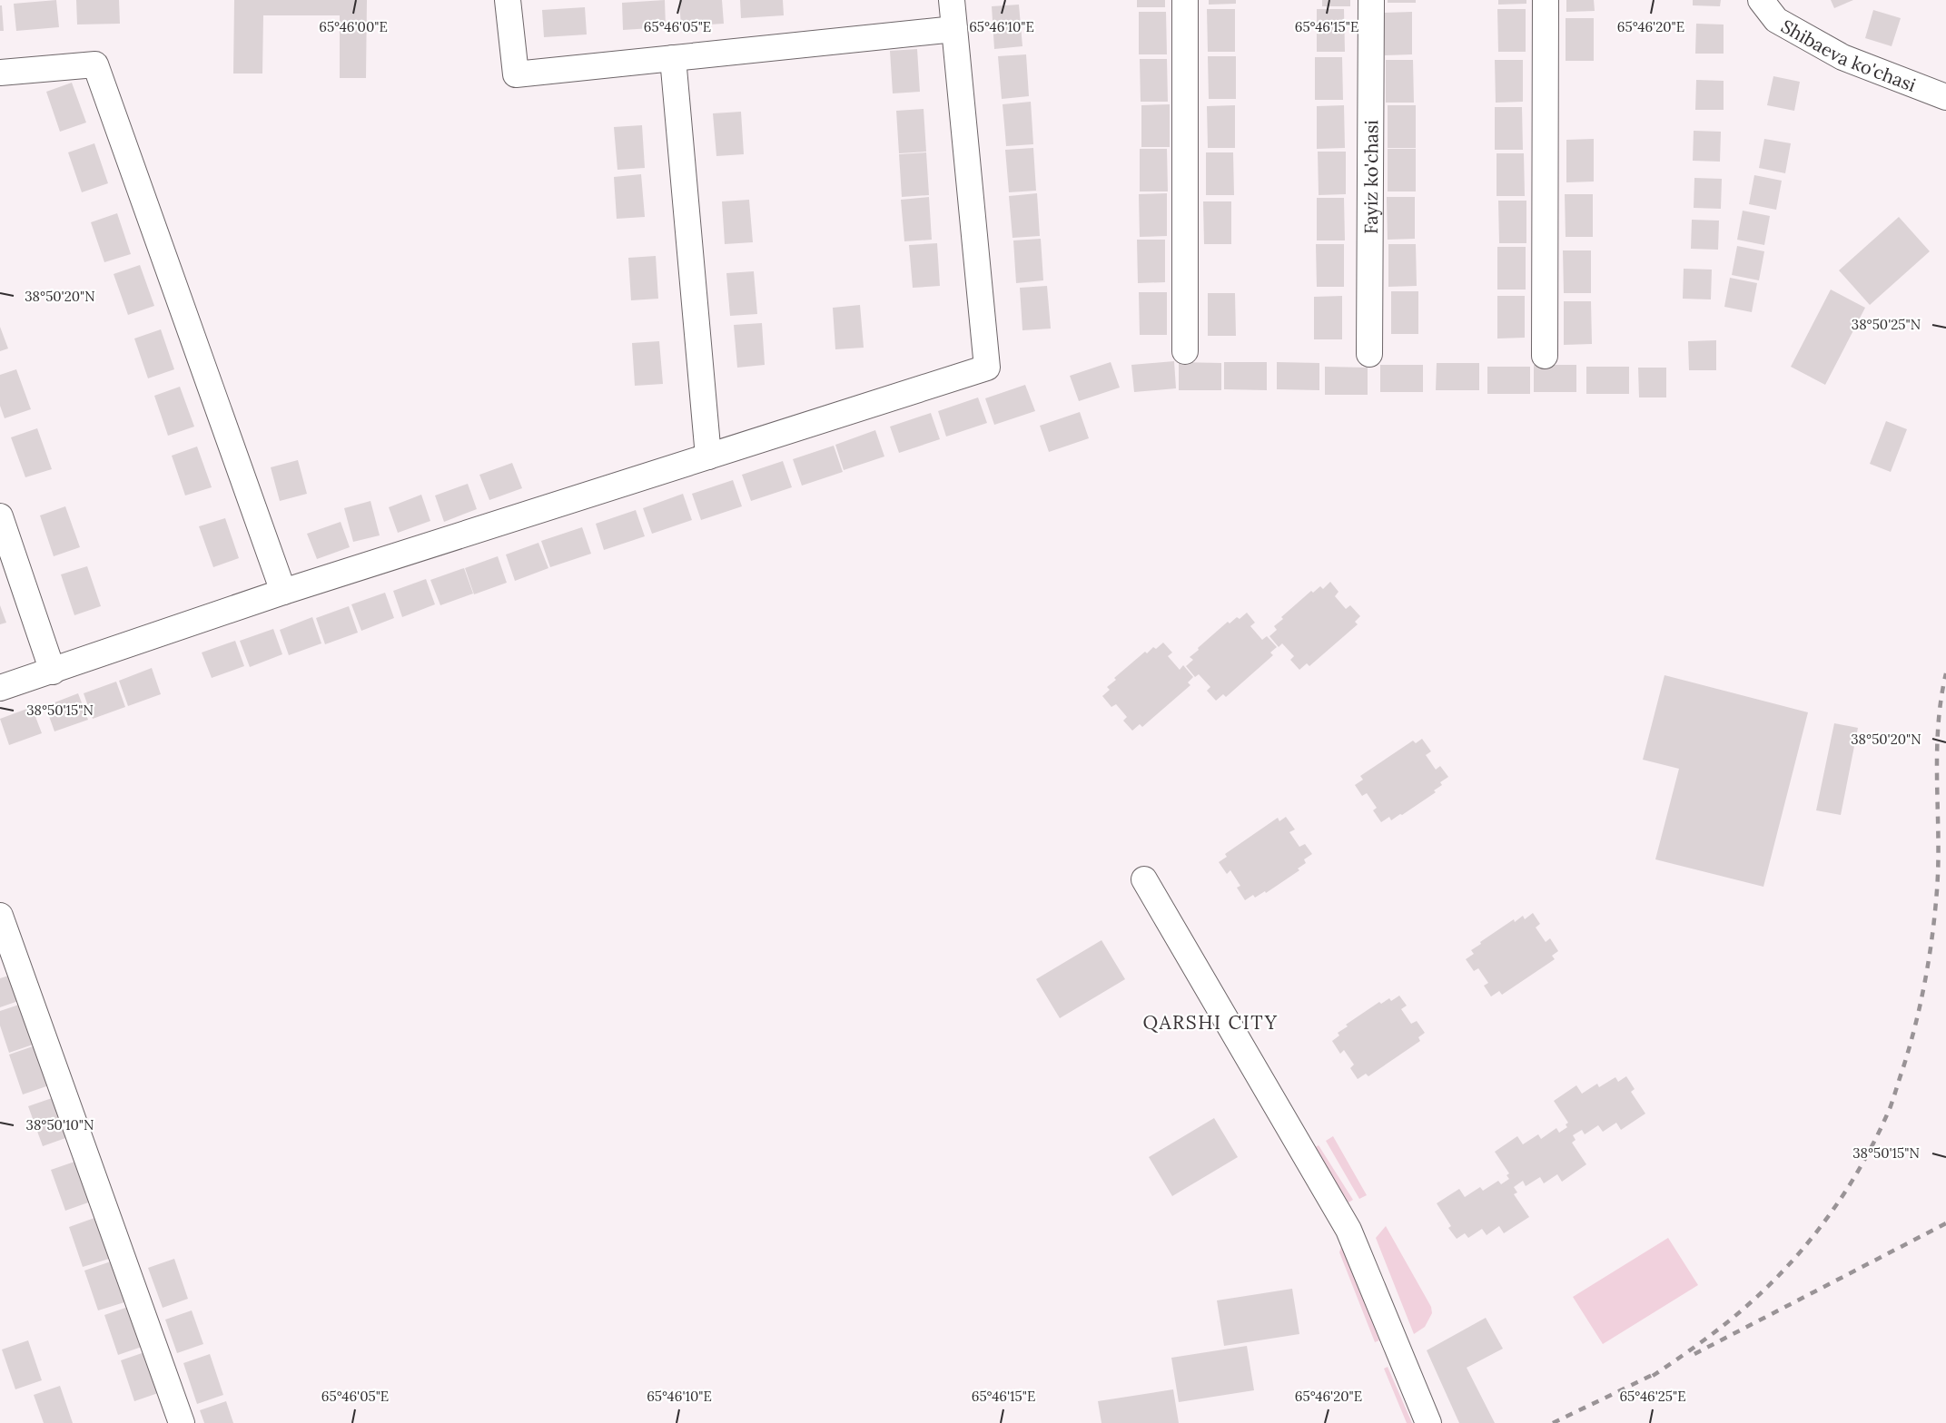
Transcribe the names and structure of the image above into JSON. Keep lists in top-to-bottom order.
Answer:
{
  "streets": {
    "street": ["Shibaeva ko'chasi", "Fayiz ko'chasi"]
  },
  "districts": ["QARSHI CITY"],
  "coordinates": [
    "65°46'00\"E",
    "65°46'05\"E",
    "65°46'10\"E",
    "65°46'15\"E",
    "65°46'20\"E",
    "38°50'20\"N",
    "38°50'25\"N",
    "38°50'15\"N",
    "38°50'10\"N",
    "65°46'25\"E"
  ]
}
